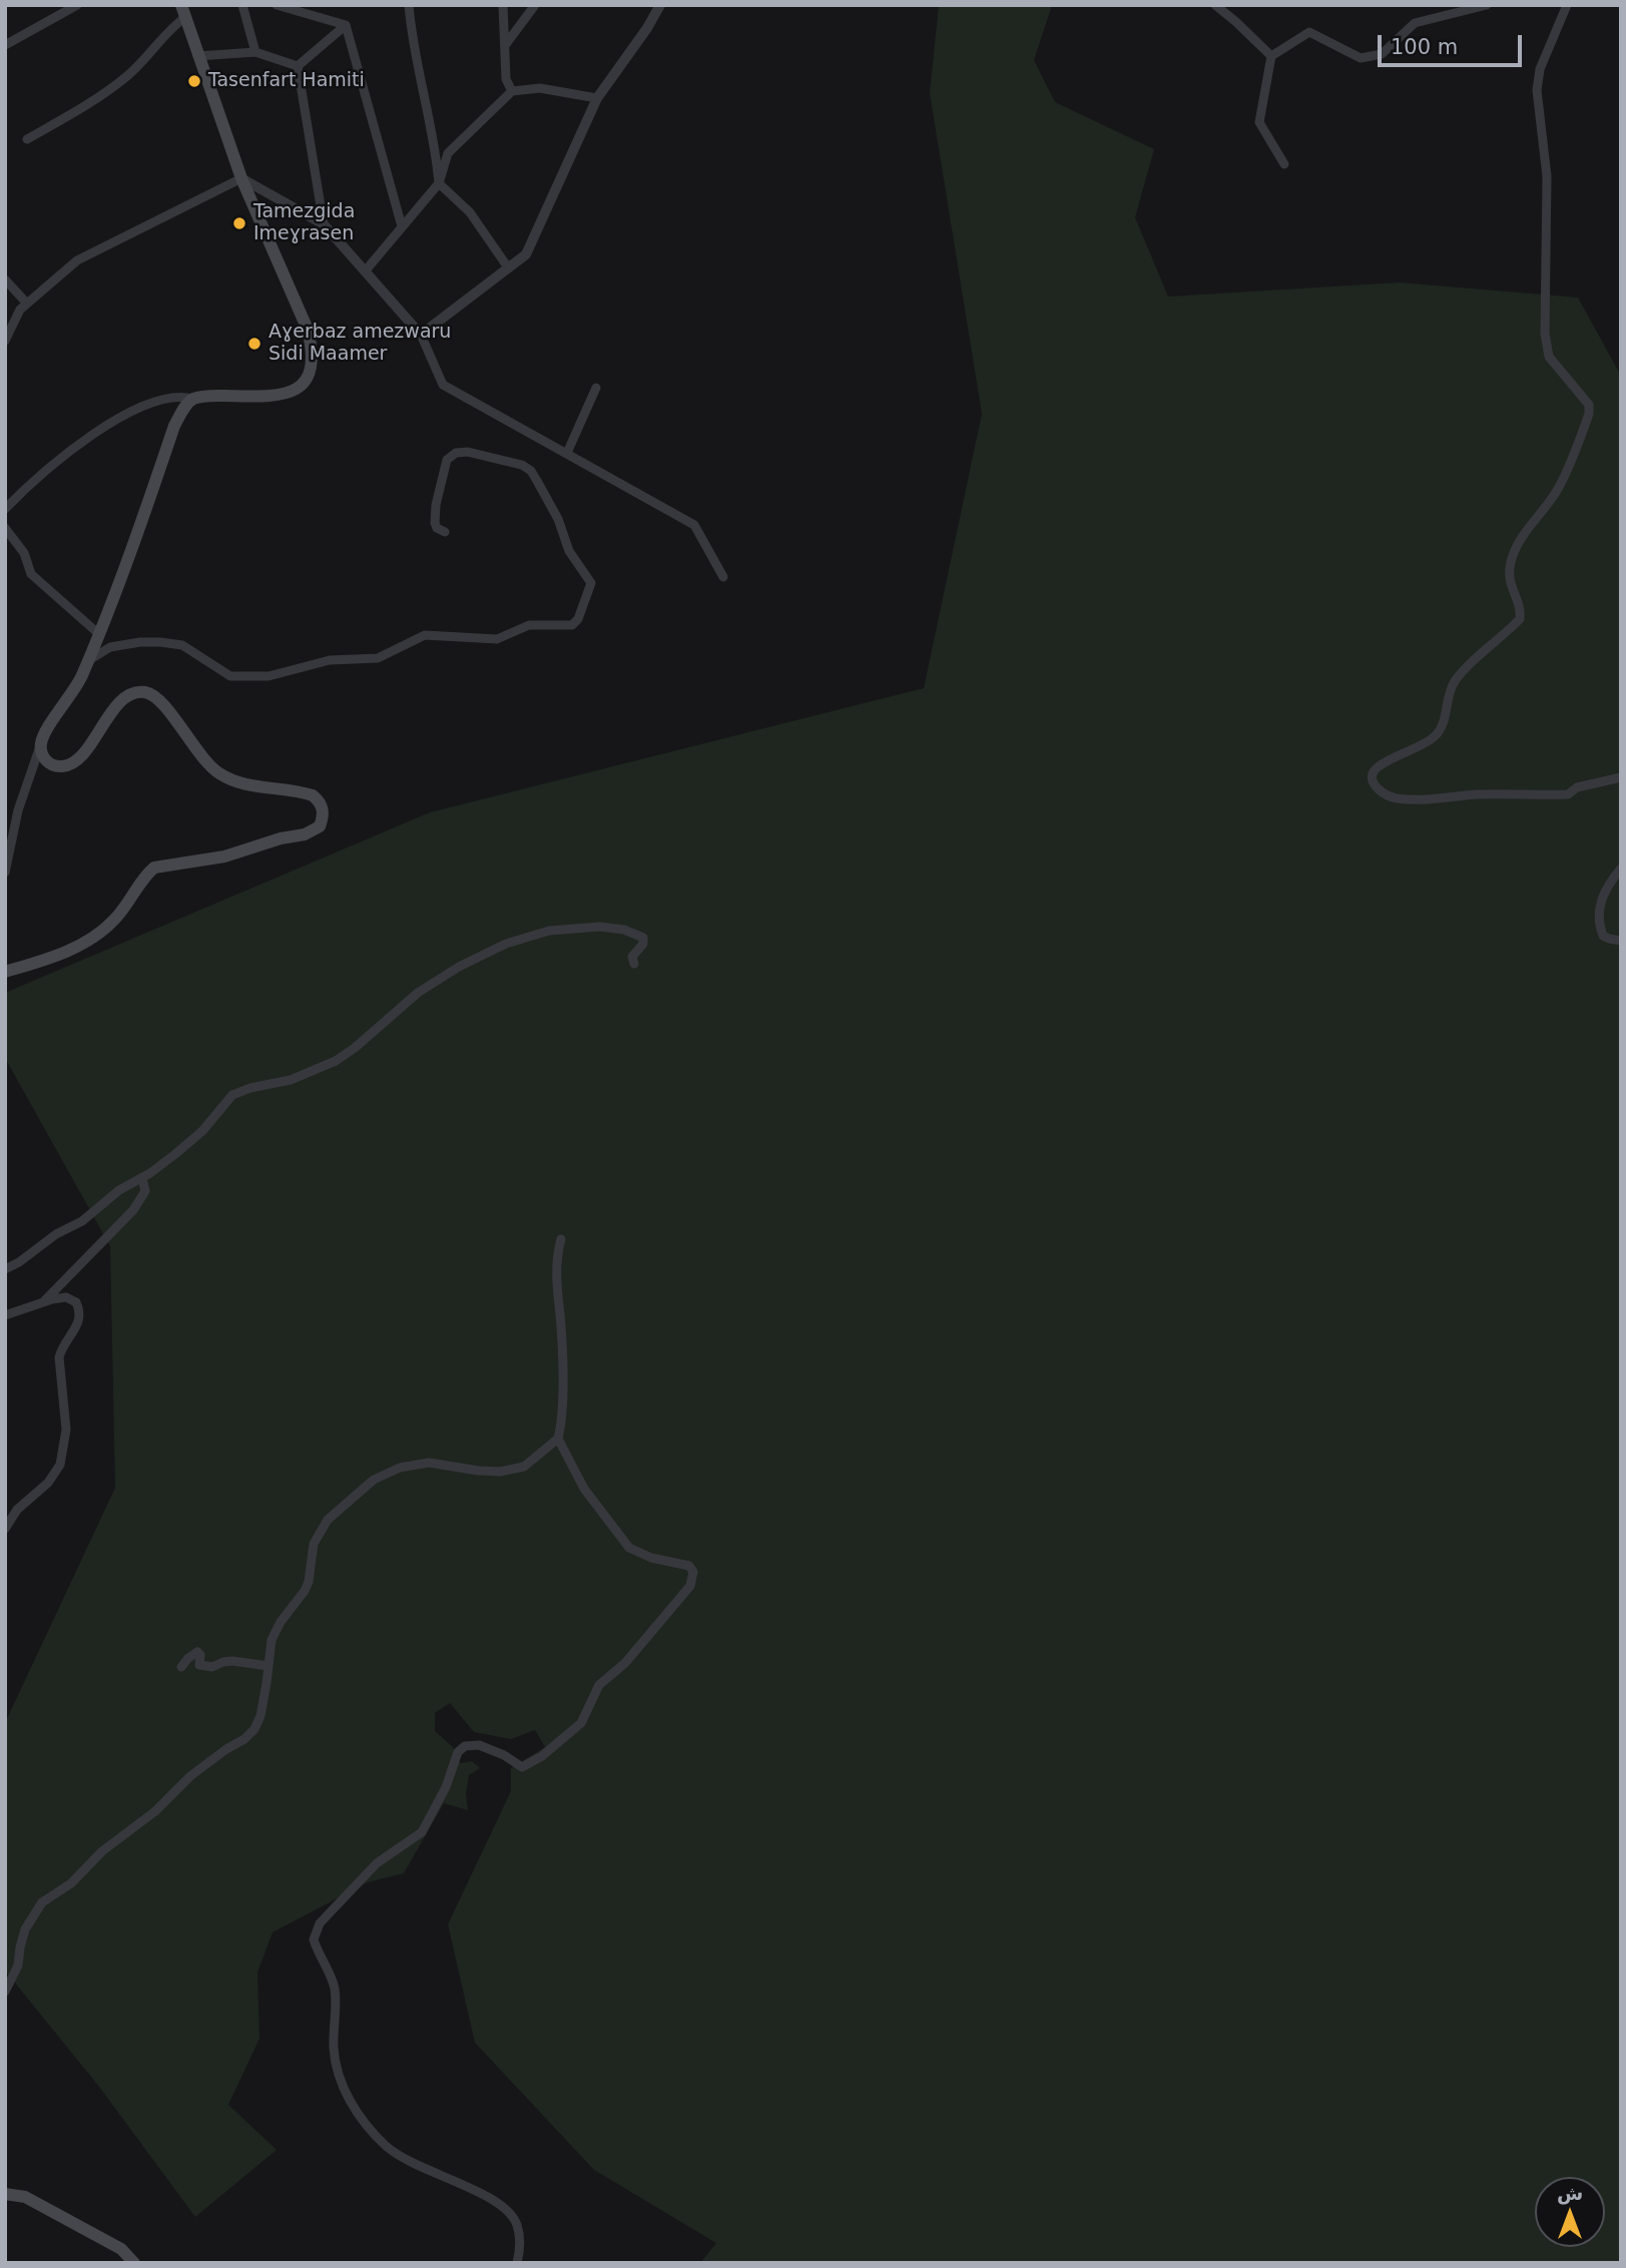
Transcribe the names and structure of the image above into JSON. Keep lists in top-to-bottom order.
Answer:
{
  "places": ["Tasenfart Hamiti", "Tamezgida Imeɣrasen", "Aɣerbaz amezwaru Sidi Maamer"],
  "scale_bar": "100 m",
  "north": "top"
}
